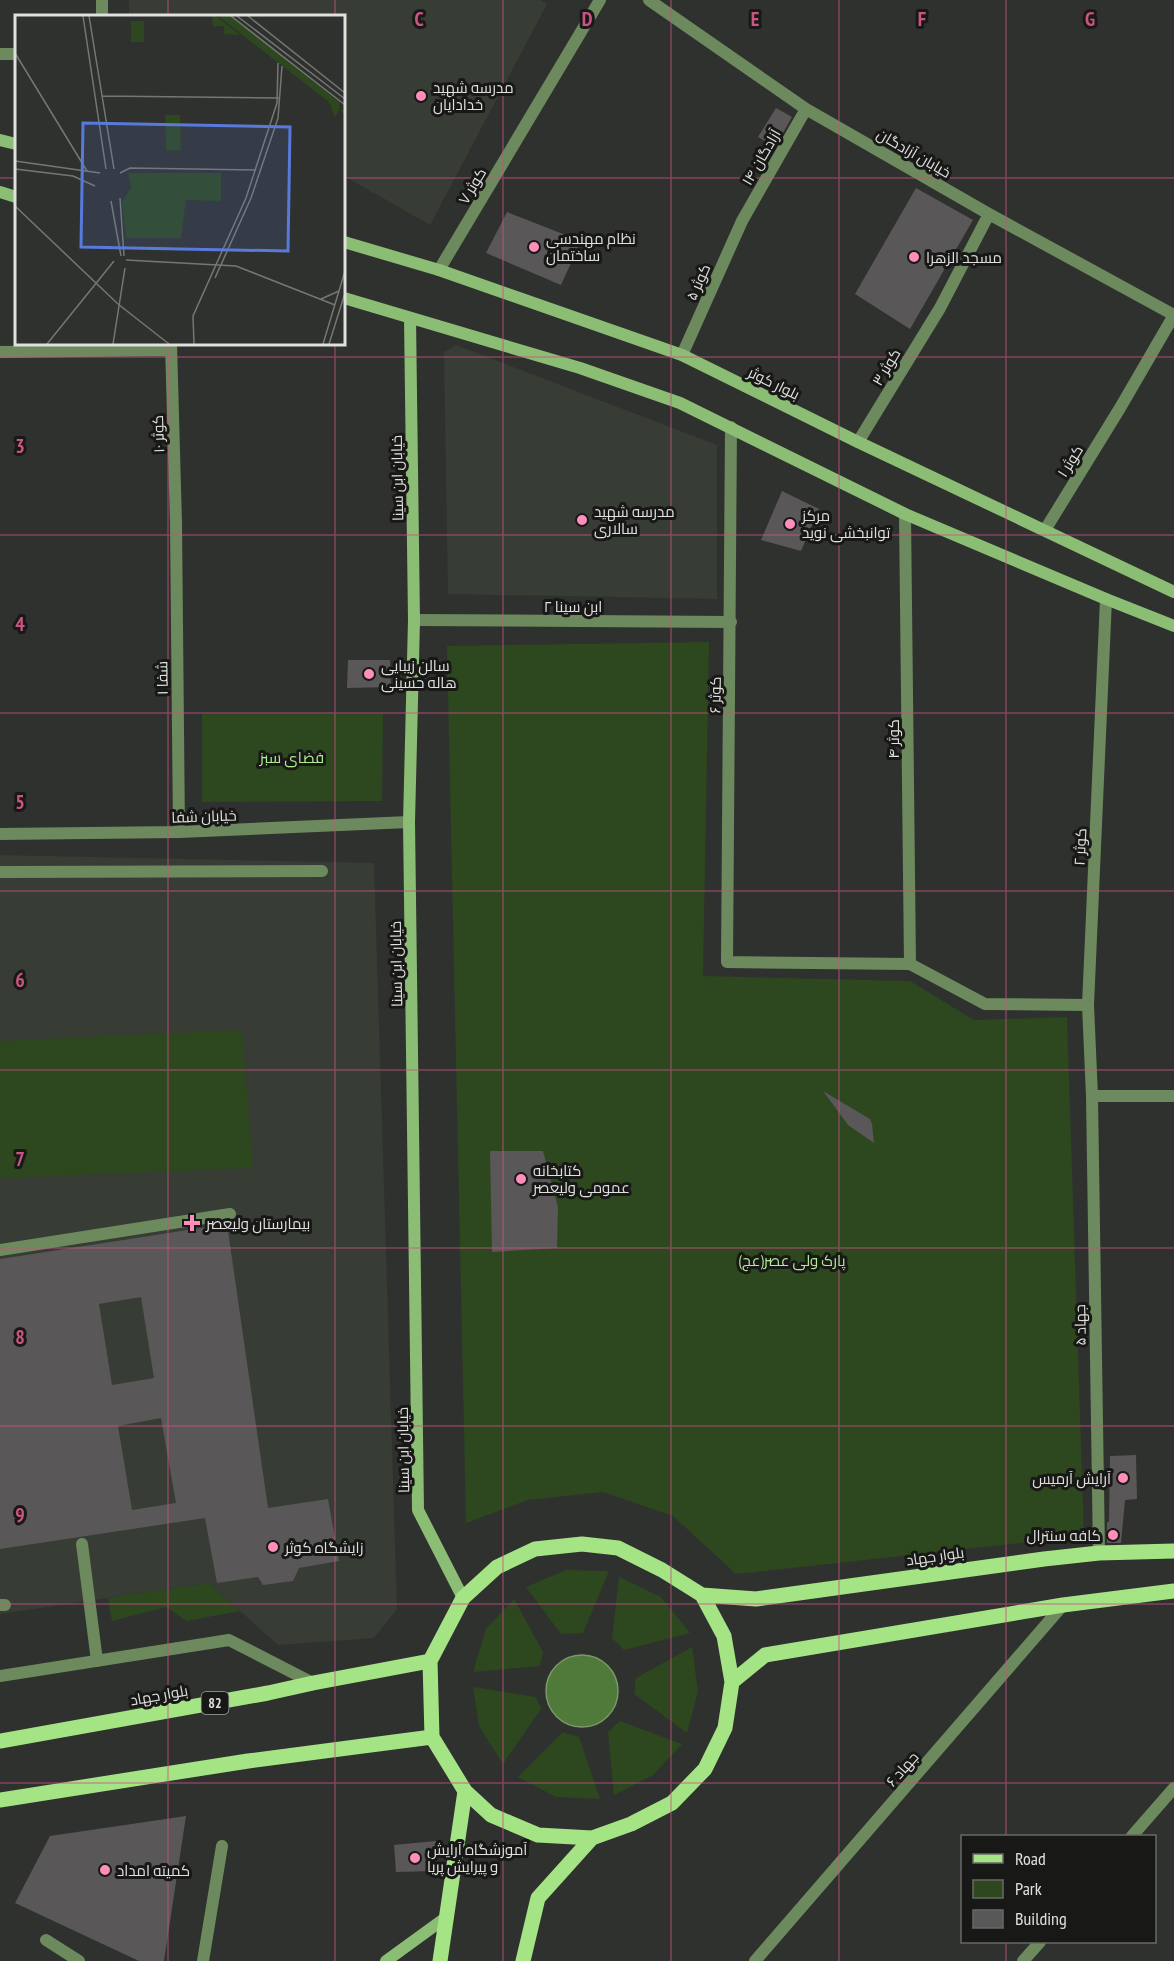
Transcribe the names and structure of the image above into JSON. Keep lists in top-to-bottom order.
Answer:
{
  "streets": {
    "main road": ["بلوار جهاد", "82"],
    "street": [
      "خیابان آزادگان",
      "آزادگان ۱۴",
      "کوثر ۷",
      "کوثر ۵",
      "کوثر ۳",
      "بلوار کوثر",
      "کوثر ۱۰",
      "کوثر ۱",
      "خیابان ابن سینا",
      "ابن سینا ۲",
      "شفا ۱",
      "کوثر ۶",
      "کوثر ۴",
      "خیابان شفا",
      "کوثر ۲",
      "جهاد ۵",
      "جهاد ۶"
    ]
  },
  "crossings": [
    ["خیابان آزادگان", "آزادگان ۱۴"],
    ["خیابان آزادگان", "کوثر ۳"],
    ["خیابان آزادگان", "کوثر ۱"],
    ["آزادگان ۱۴", "کوثر ۵"],
    ["کوثر ۷", "بلوار کوثر"],
    ["کوثر ۵", "بلوار کوثر"],
    ["کوثر ۳", "بلوار کوثر"],
    ["بلوار کوثر", "کوثر ۱"],
    ["کوثر ۱۰", "شفا ۱"],
    ["خیابان ابن سینا", "ابن سینا ۲"],
    ["خیابان ابن سینا", "خیابان شفا"],
    ["ابن سینا ۲", "کوثر ۶"],
    ["شفا ۱", "خیابان شفا"],
    ["کوثر ۶", "کوثر ۴"],
    ["کوثر ۲", "جهاد ۵"],
    ["جهاد ۵", "بلوار جهاد"]
  ],
  "parks": ["فضای سبز", "پارک ولی عصر(عج)"],
  "places": {
    "other": [
      "مدرسه شهید خدادایان",
      "نظام مهندسی ساختمان",
      "مسجد الزهرا",
      "مدرسه شهید سالاری",
      "مرکز توانبخشی نوید",
      "سالن زیبایی هاله حسینی",
      "کتابخانه عمومی ولیعصر",
      "آرایش آرمیس",
      "کافه سنترال",
      "زایشگاه کوثر",
      "آموزشگاه آرایش و پیرایش پریا",
      "کمیته امداد"
    ],
    "health": ["بیمارستان ولیعصر"]
  },
  "legend": ["Road", "Park", "Building"],
  "grid": {
    "columns": [
      "C",
      "D",
      "E",
      "F",
      "G"
    ],
    "rows": [
      "3",
      "4",
      "5",
      "6",
      "7",
      "8",
      "9"
    ]
  }
}
